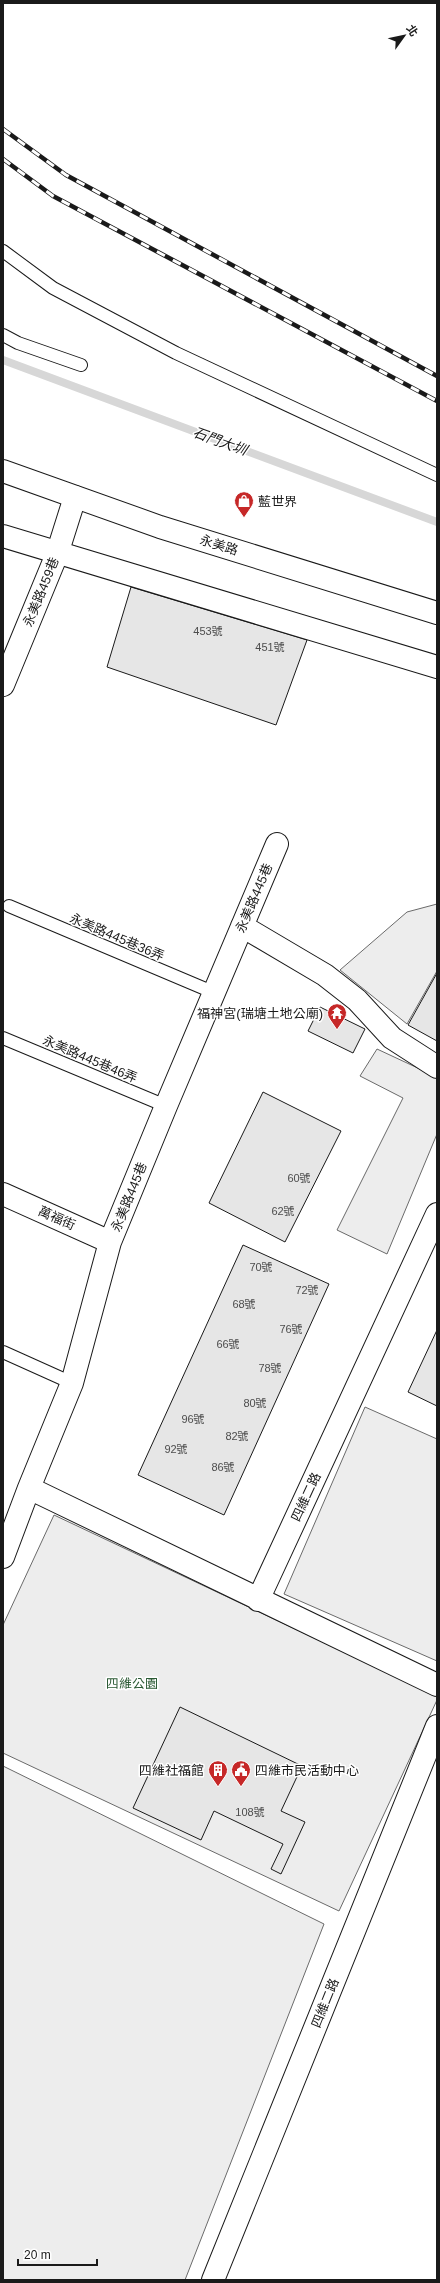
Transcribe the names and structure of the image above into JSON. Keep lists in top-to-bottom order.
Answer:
{
  "streets": {
    "street": [
      "永美路",
      "永美路459巷",
      "永美路445巷",
      "萬福街",
      "四維二路"
    ],
    "lane": ["永美路445巷36弄", "永美路445巷46弄"]
  },
  "crossings": [
    ["永美路", "永美路459巷"],
    ["永美路445巷", "永美路445巷36弄"],
    ["永美路445巷", "永美路445巷46弄"],
    ["永美路445巷", "萬福街"]
  ],
  "water": ["石門大圳"],
  "parks": ["四維公園"],
  "places": {
    "shop": ["藍世界"],
    "temple": ["福神宮(瑞塘土地公廟)"],
    "building": ["四維社福館"],
    "public building": ["四維市民活動中心"]
  },
  "house_numbers": [
    "453號",
    "451號",
    "60號",
    "62號",
    "70號",
    "72號",
    "68號",
    "76號",
    "66號",
    "78號",
    "80號",
    "96號",
    "82號",
    "92號",
    "86號",
    "108號"
  ],
  "scale_bar": "20 m",
  "north": "top right"
}
